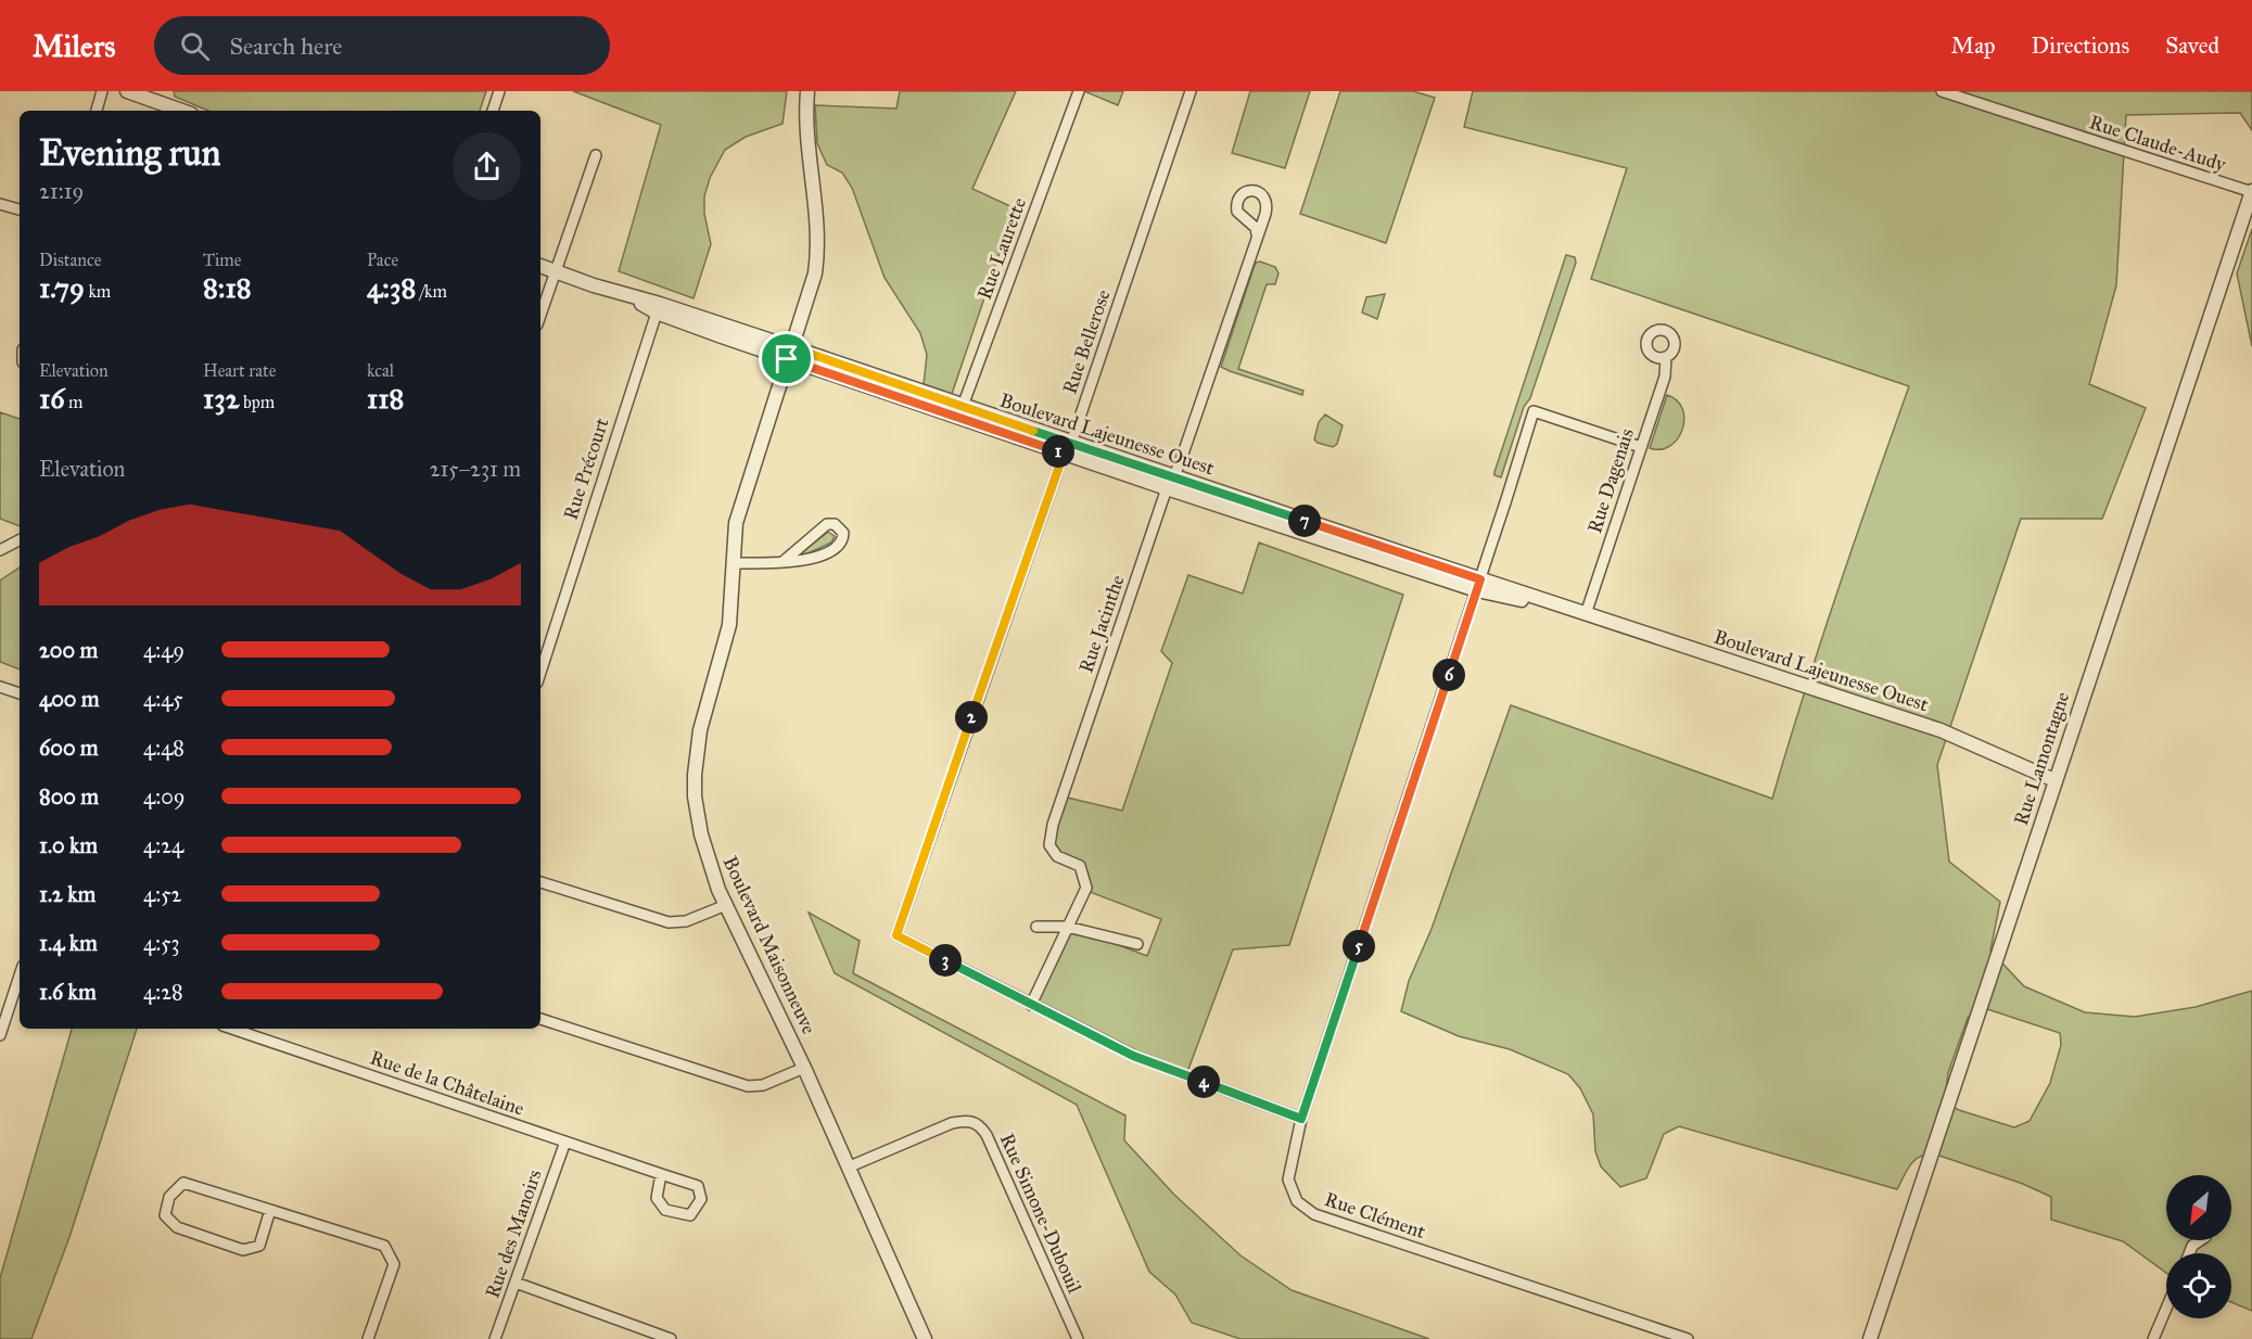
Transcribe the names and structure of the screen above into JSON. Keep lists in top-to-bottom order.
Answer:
{
  "streets": {
    "street": [
      "Rue Claude-Audy",
      "Rue Laurette",
      "Rue Bellerose",
      "Boulevard Lajeunesse Ouest",
      "Rue Précourt",
      "Rue Dagenais",
      "Rue Jacinthe",
      "Rue Lamontagne",
      "Boulevard Maisonneuve",
      "Rue de la Châtelaine",
      "Rue Simone-Dubouil",
      "Rue Clément",
      "Rue des Manoirs"
    ]
  },
  "crossings": [
    ["Rue Claude-Audy", "Rue Lamontagne"],
    ["Rue Laurette", "Boulevard Lajeunesse Ouest"],
    ["Rue Bellerose", "Boulevard Lajeunesse Ouest"],
    ["Rue Bellerose", "Rue Jacinthe"],
    ["Boulevard Lajeunesse Ouest", "Rue Précourt"],
    ["Boulevard Lajeunesse Ouest", "Rue Dagenais"],
    ["Boulevard Lajeunesse Ouest", "Rue Jacinthe"],
    ["Boulevard Lajeunesse Ouest", "Rue Lamontagne"],
    ["Boulevard Lajeunesse Ouest", "Boulevard Maisonneuve"],
    ["Boulevard Lajeunesse Ouest", "Rue Clément"],
    ["Rue Dagenais", "Rue Clément"],
    ["Boulevard Maisonneuve", "Rue Simone-Dubouil"],
    ["Rue de la Châtelaine", "Rue des Manoirs"]
  ],
  "north": "bottom left",
  "page": {
    "header": "Milers",
    "search": "Search here",
    "nav": ["Map", "Directions", "Saved"],
    "heading": ["Evening run", "21:19"],
    "stats": [
      ["Distance", "1.79 km"],
      ["Time", "8:18"],
      ["Pace", "4:38 /km"],
      ["Elevation", "16 m"],
      ["Heart rate", "132 bpm"],
      ["kcal", "118"]
    ],
    "pins": [
      "1",
      "7",
      "6",
      "2",
      "5",
      "3",
      "4"
    ],
    "chart": ["Elevation", "215–231 m"],
    "list": [
      {
        "name": "200 m",
        "note": "4:49"
      },
      {
        "name": "400 m",
        "note": "4:45"
      },
      {
        "name": "600 m",
        "note": "4:48"
      },
      {
        "name": "800 m",
        "note": "4:09"
      },
      {
        "name": "1.0 km",
        "note": "4:24"
      },
      {
        "name": "1.2 km",
        "note": "4:52"
      },
      {
        "name": "1.4 km",
        "note": "4:53"
      },
      {
        "name": "1.6 km",
        "note": "4:28"
      }
    ]
  }
}
